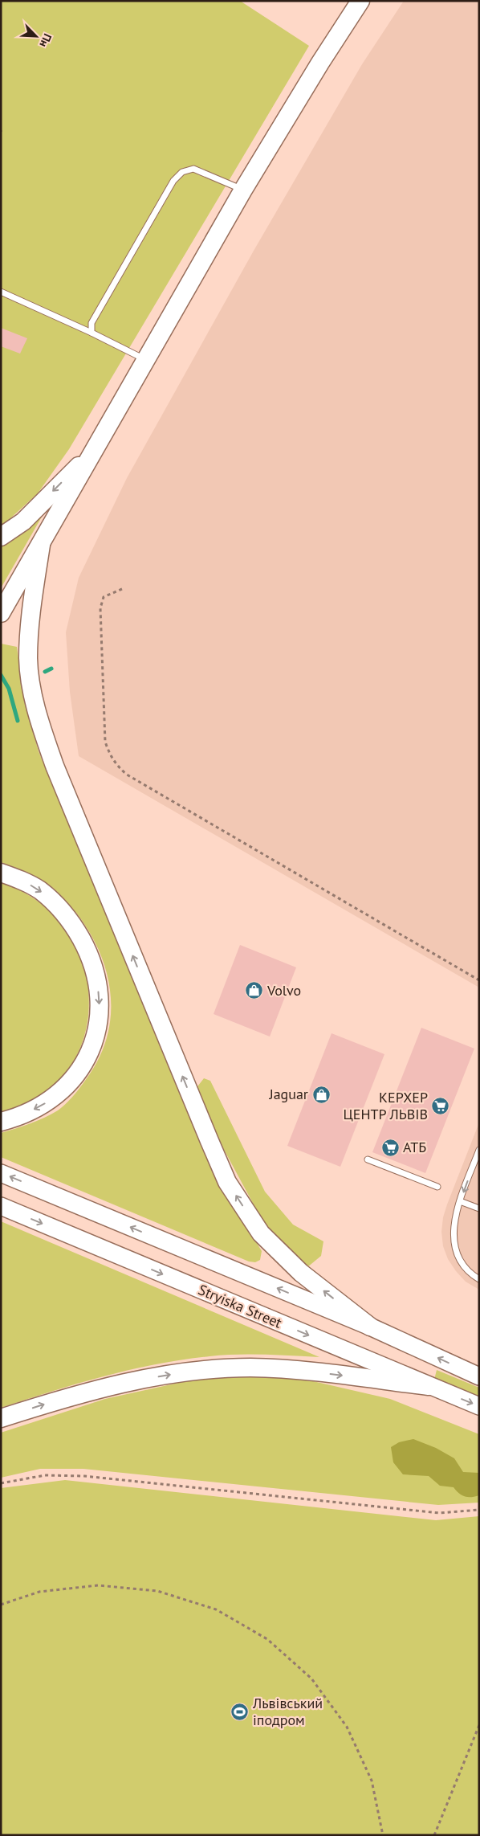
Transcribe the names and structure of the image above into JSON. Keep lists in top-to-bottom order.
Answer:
{
  "streets": {
    "main road": ["Stryiska Street"]
  },
  "places": {
    "shop": ["Volvo", "Jaguar"],
    "supermarket": ["КЕРХЕР ЦЕНТР ЛЬВІВ", "АТБ"],
    "sports": ["Львівський іподром"]
  },
  "north": "bottom right"
}
